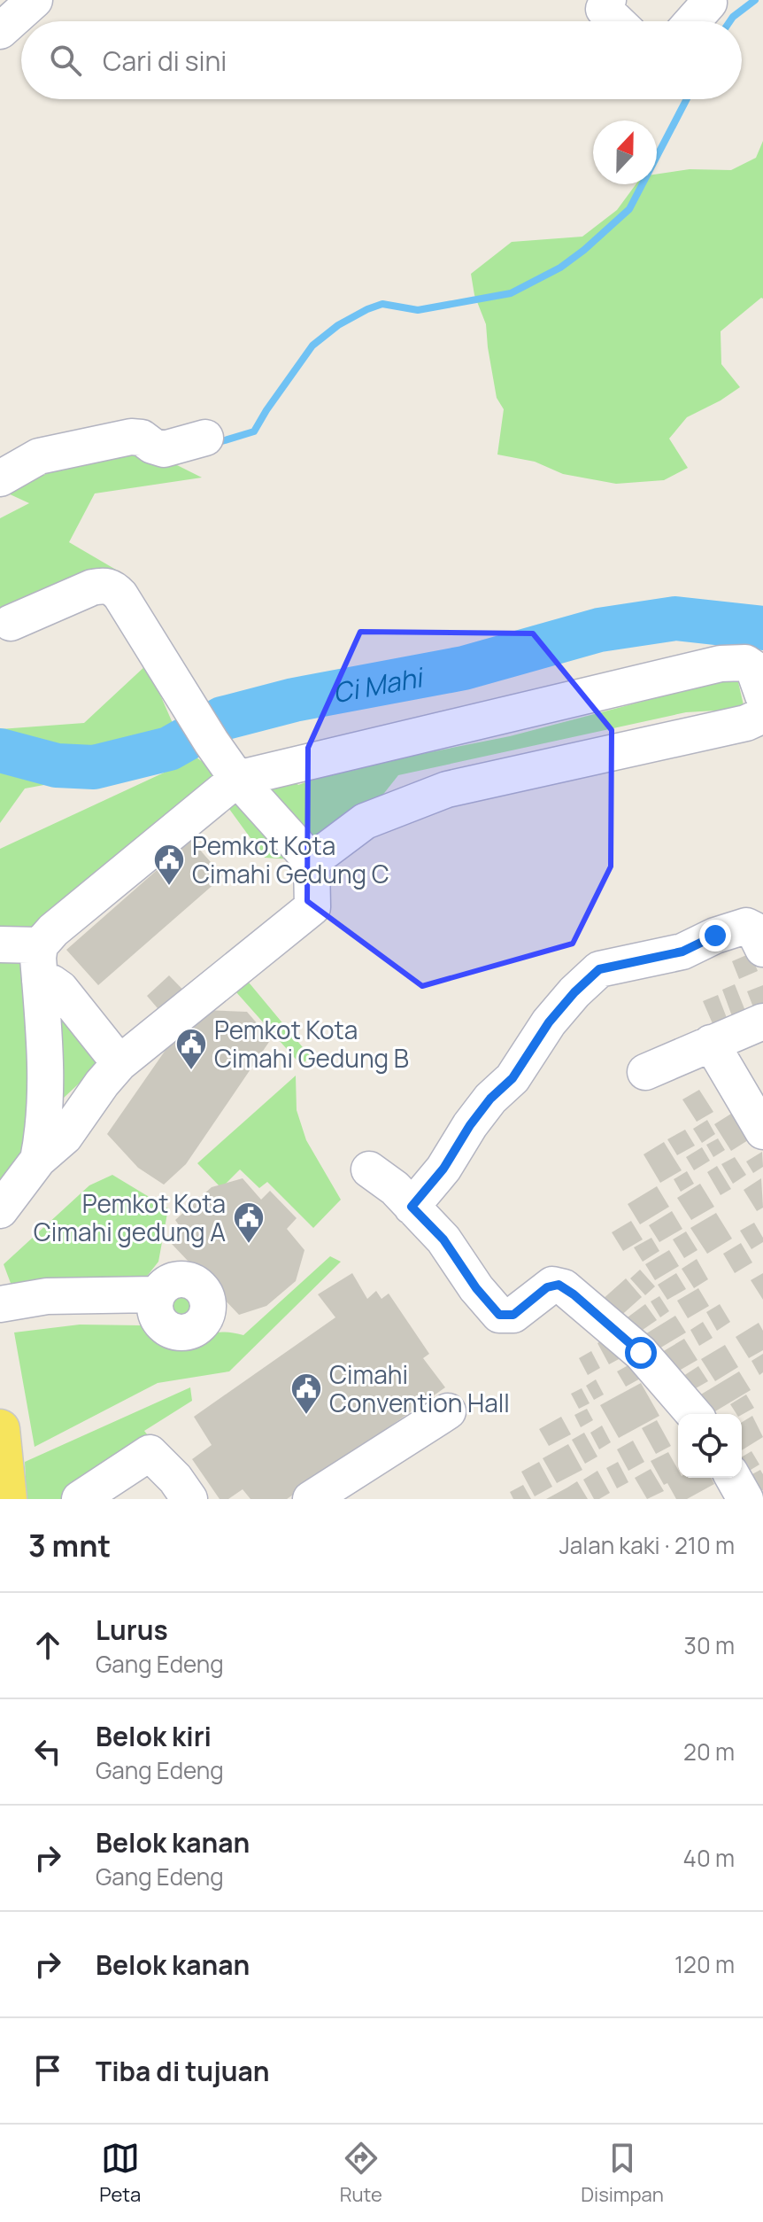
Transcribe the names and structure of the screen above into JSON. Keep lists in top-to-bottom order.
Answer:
{
  "water": ["Ci Mahi"],
  "places": {
    "public building": [
      "Pemkot Kota Cimahi Gedung C",
      "Pemkot Kota Cimahi Gedung B",
      "Pemkot Kota Cimahi gedung A",
      "Cimahi Convention Hall"
    ]
  },
  "north": "top",
  "page": {
    "search": "Cari di sini",
    "heading": ["3 mnt", "Jalan kaki · 210 m"],
    "list": [
      ["Lurus", "Gang Edeng", "30 m"],
      ["Belok kiri", "Gang Edeng", "20 m"],
      ["Belok kanan", "Gang Edeng", "40 m"],
      ["Belok kanan", "120 m"],
      "Tiba di tujuan"
    ],
    "nav": ["Peta", "Rute", "Disimpan"]
  }
}
